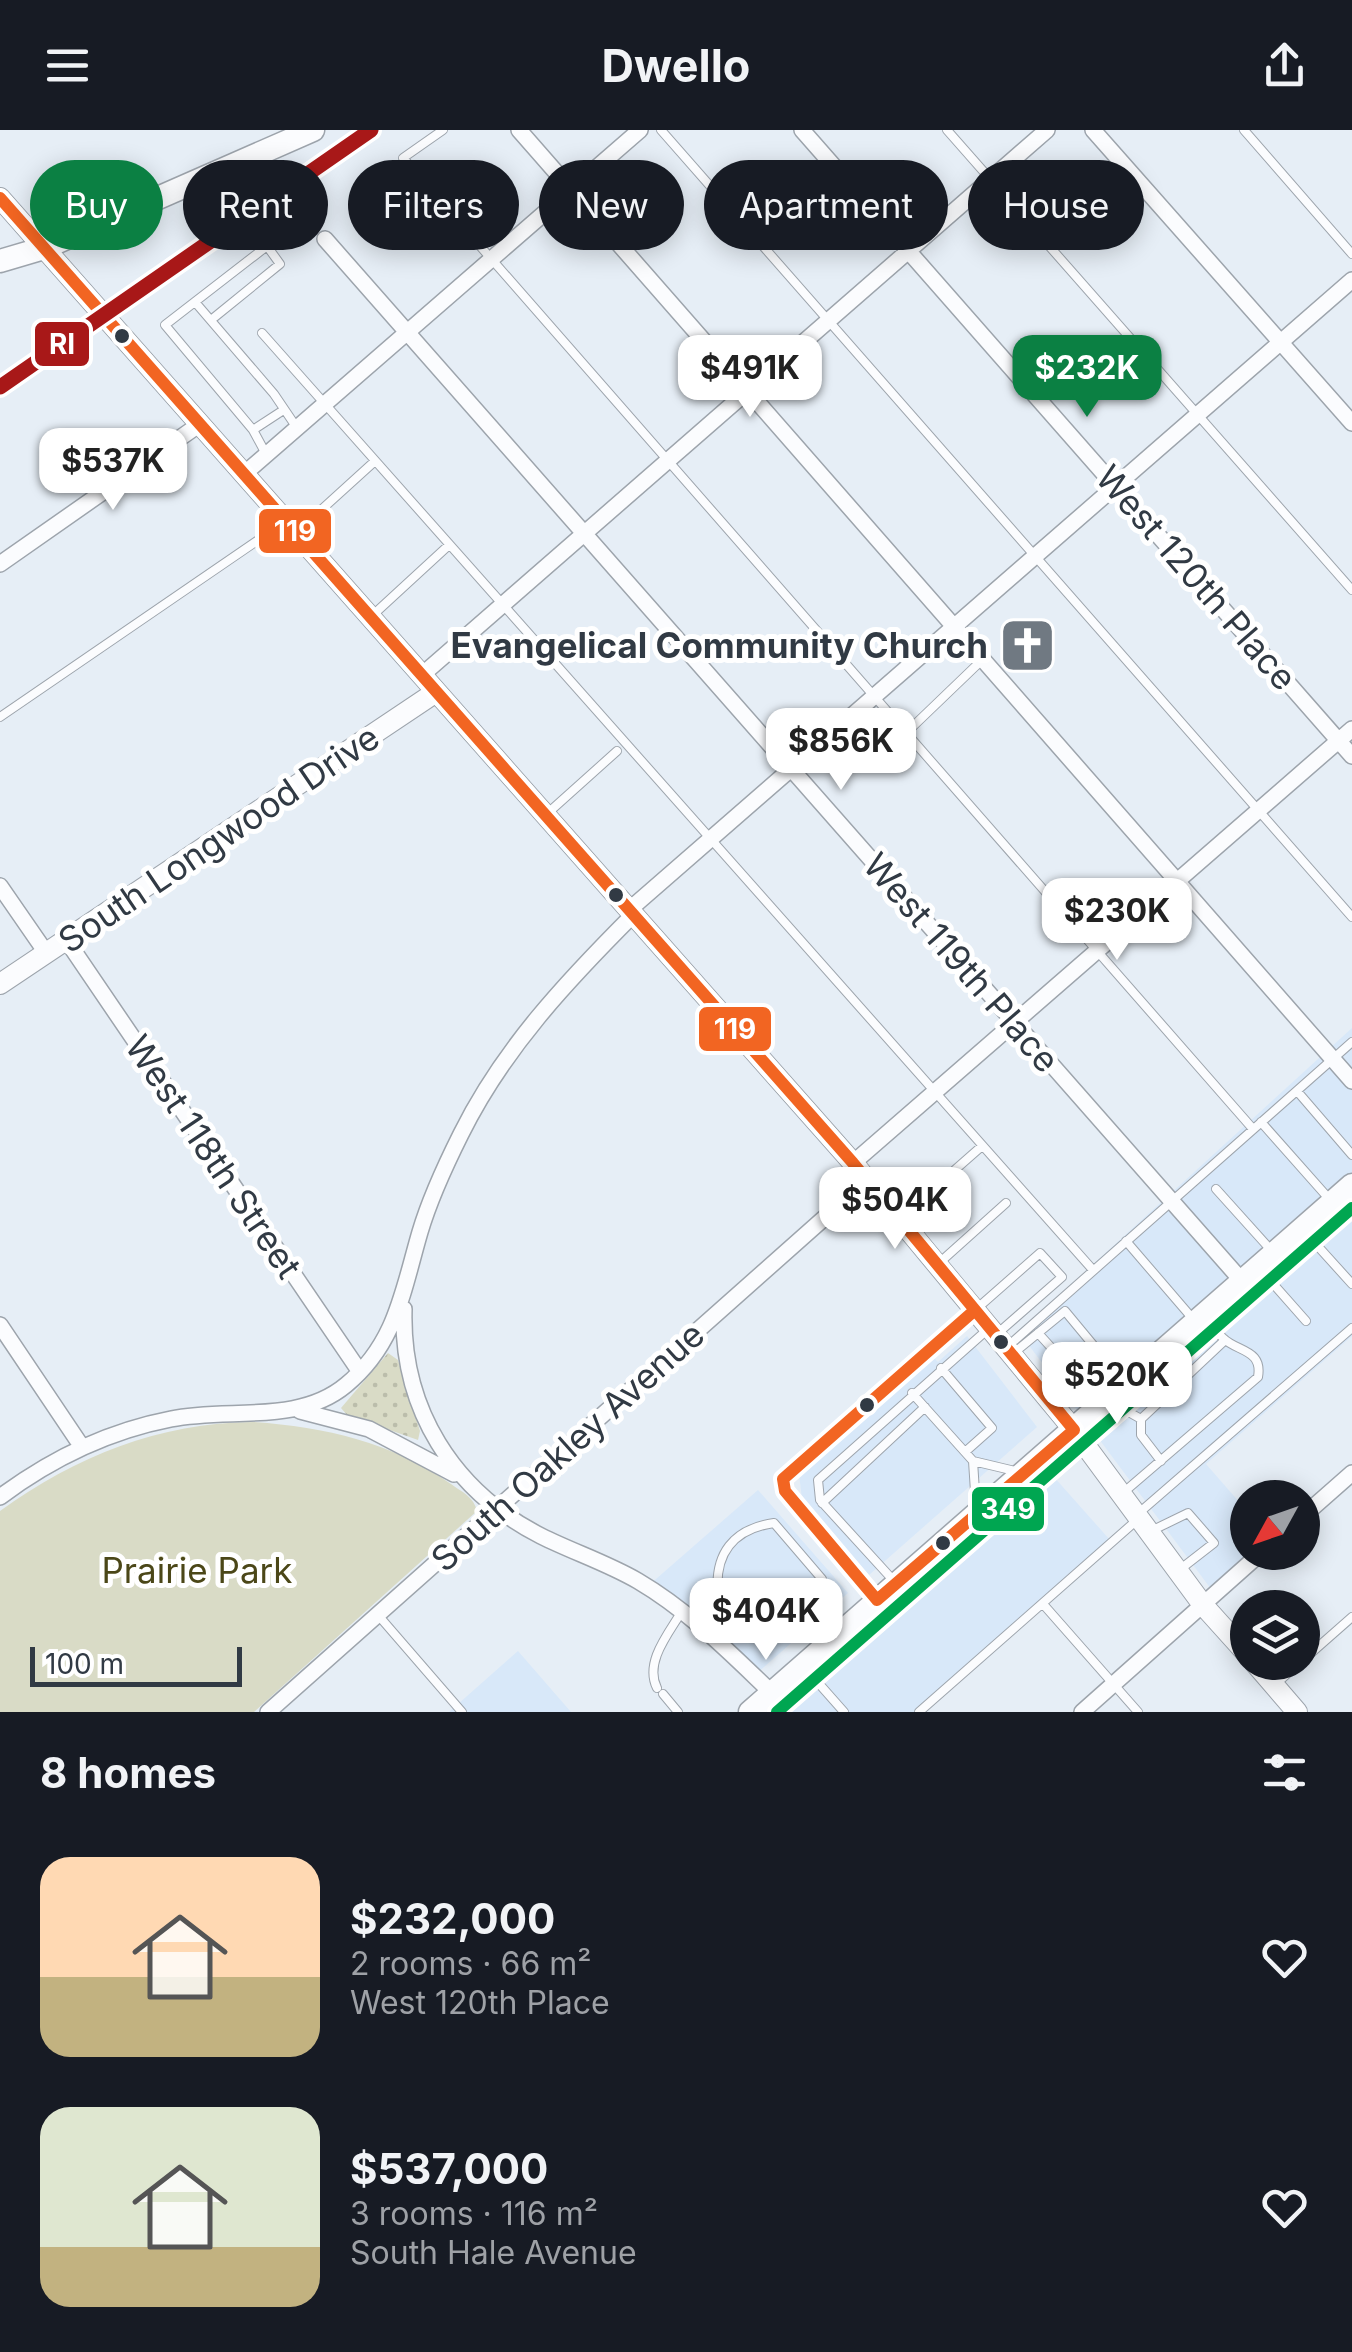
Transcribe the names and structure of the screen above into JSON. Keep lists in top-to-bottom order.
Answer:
{
  "streets": {
    "street": [
      "West 120th Place",
      "South Longwood Drive",
      "West 119th Place",
      "West 118th Street",
      "South Oakley Avenue"
    ]
  },
  "crossings": [
    ["South Longwood Drive", "West 118th Street"]
  ],
  "parks": ["Prairie Park"],
  "places": {
    "church": ["Evangelical Community Church"]
  },
  "lines": ["transit line RI", "transit line 119", "transit line 349"],
  "scale_bar": "100 m",
  "north": "bottom left",
  "page": {
    "header": "Dwello",
    "chip": [
      "Buy",
      "Rent",
      "Filters",
      "New",
      "Apartment",
      "House"
    ],
    "price": [
      "$491K",
      "$232K",
      "$537K",
      "$856K",
      "$230K",
      "$504K",
      "$520K",
      "$404K"
    ],
    "scale": "100 m",
    "heading": "8 homes",
    "list": [
      {
        "name": "$232,000",
        "note": "2 rooms · 66 m² · West 120th Place"
      },
      {
        "name": "$537,000",
        "note": "3 rooms · 116 m² · South Hale Avenue"
      }
    ]
  }
}
